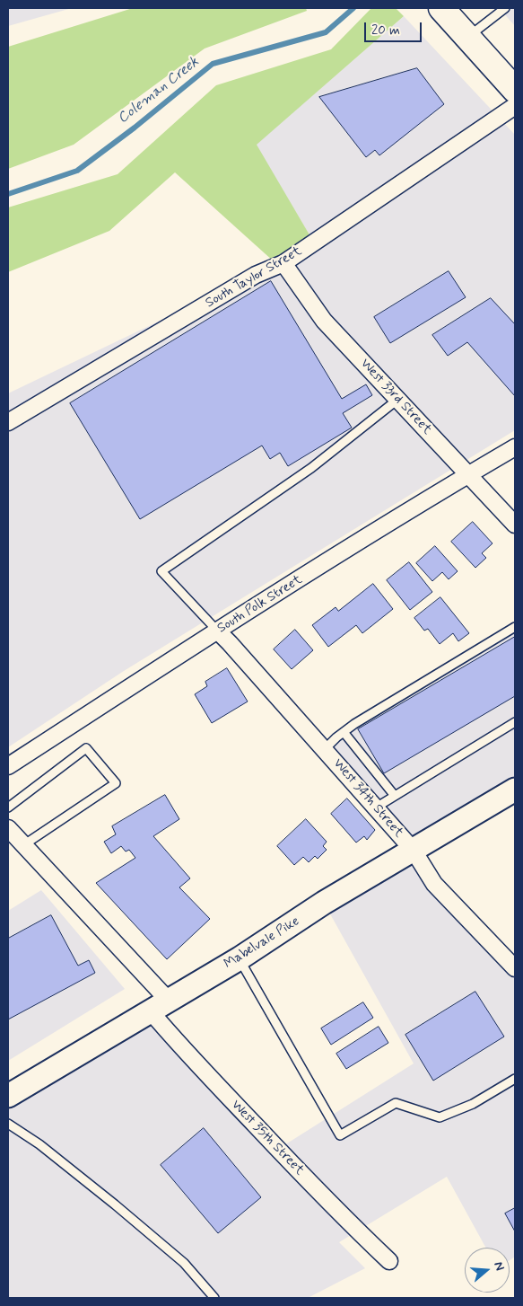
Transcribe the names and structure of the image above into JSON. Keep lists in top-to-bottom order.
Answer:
{
  "streets": {
    "main road": ["Mabelvale Pike"],
    "street": [
      "South Taylor Street",
      "West 33rd Street",
      "South Polk Street",
      "West 34th Street",
      "West 35th Street"
    ]
  },
  "crossings": [
    ["South Taylor Street", "West 33rd Street"],
    ["West 33rd Street", "South Polk Street"],
    ["South Polk Street", "West 34th Street"],
    ["West 34th Street", "Mabelvale Pike"],
    ["Mabelvale Pike", "West 35th Street"]
  ],
  "water": ["Coleman Creek"],
  "scale_bar": "20 m",
  "north": "right"
}
